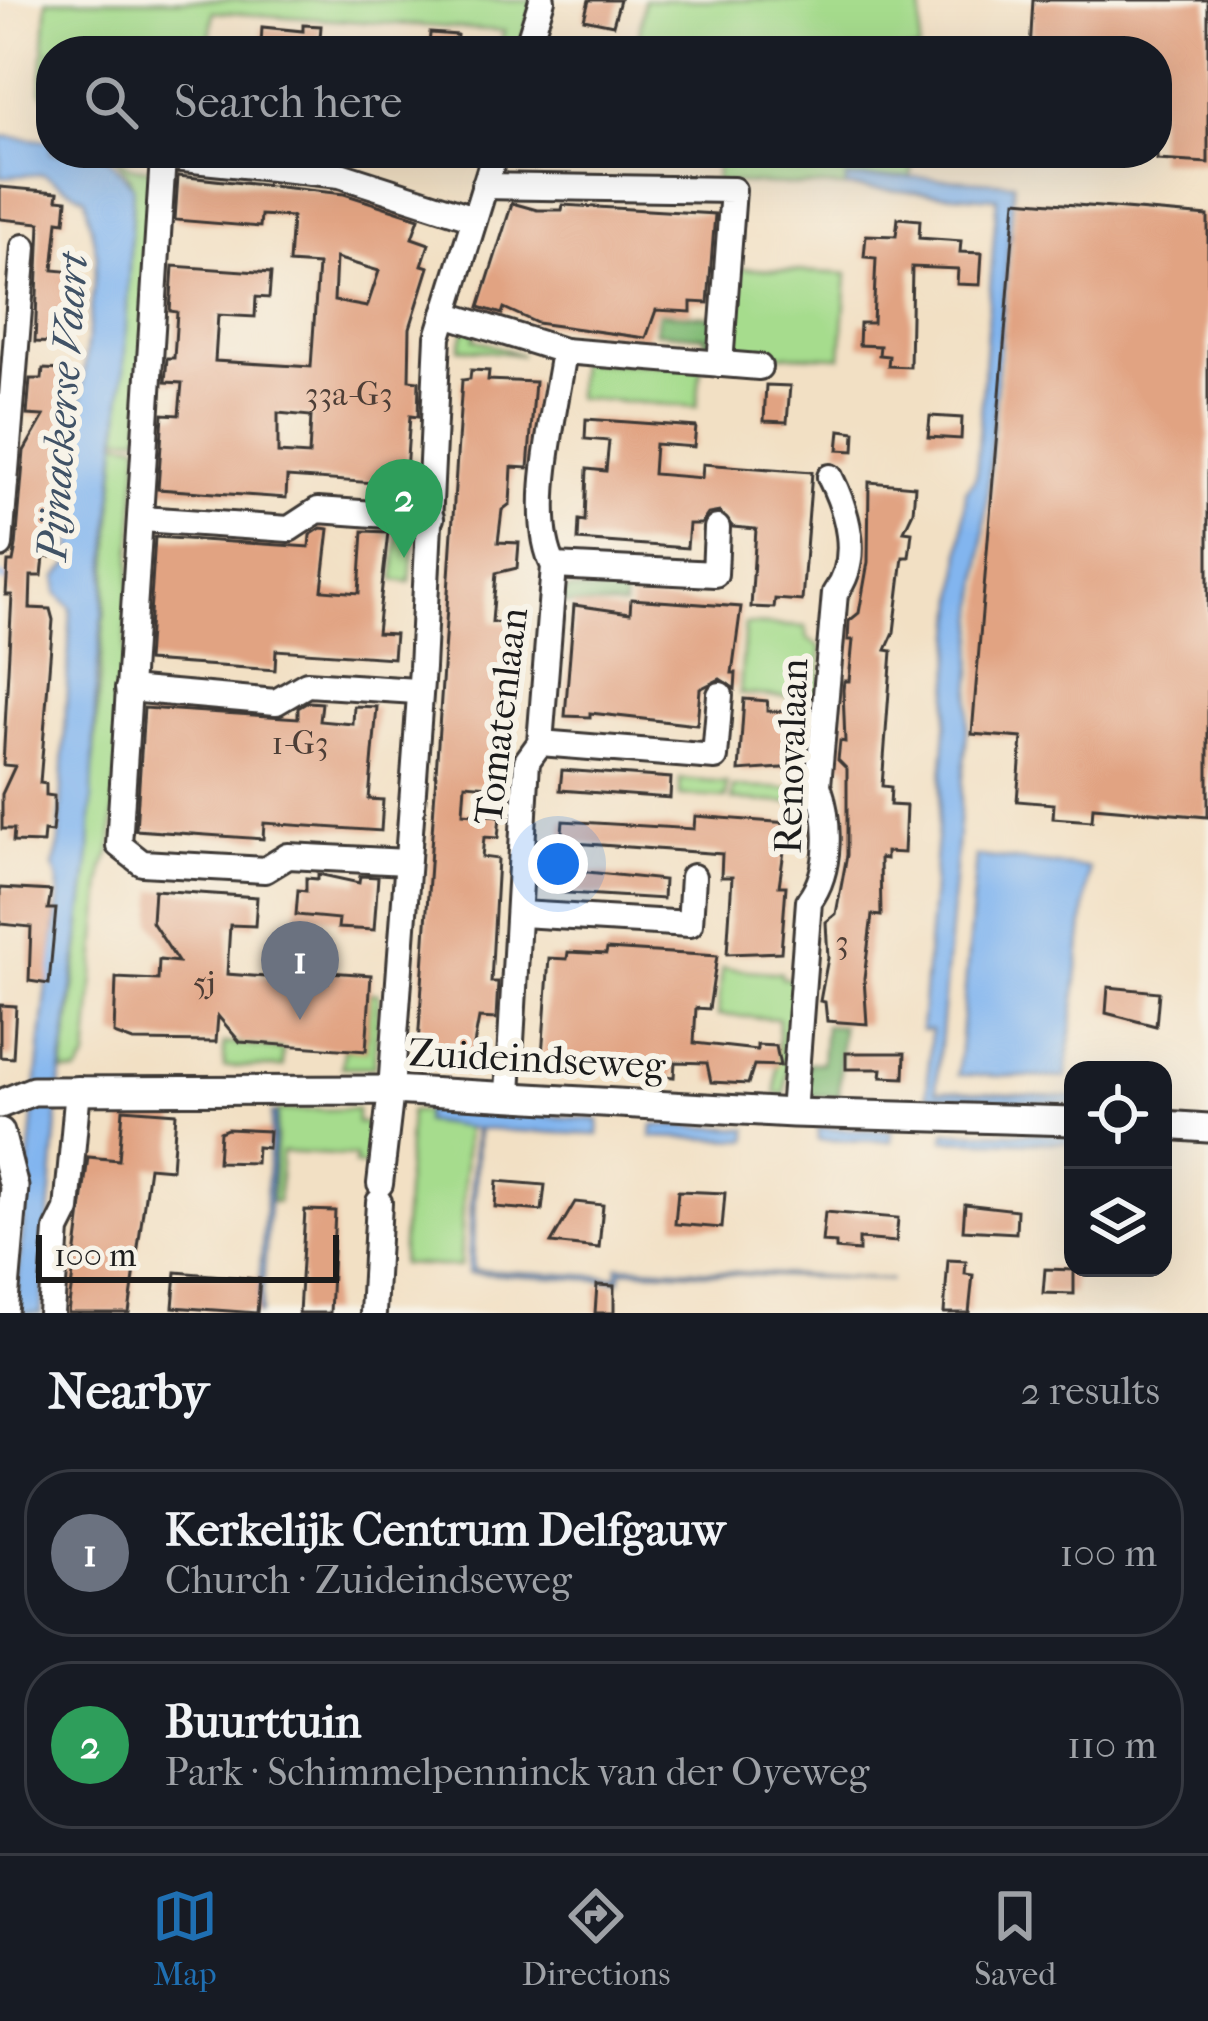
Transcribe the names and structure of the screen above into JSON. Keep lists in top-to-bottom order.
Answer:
{
  "streets": {
    "street": ["Tomatenlaan", "Renovalaan", "Zuideindseweg"]
  },
  "crossings": [
    ["Tomatenlaan", "Zuideindseweg"],
    ["Renovalaan", "Zuideindseweg"]
  ],
  "water": ["Pijnackerse Vaart"],
  "house_numbers": [
    "33a-G3",
    "1-G3",
    "3",
    "5j"
  ],
  "scale_bar": "100 m",
  "page": {
    "search": "Search here",
    "pins": ["2", "1"],
    "scale": "100 m",
    "heading": ["Nearby", "2 results"],
    "list": [
      {
        "mark": "1",
        "name": "Kerkelijk Centrum Delfgauw",
        "note": "Church · Zuideindseweg",
        "value": "100 m"
      },
      {
        "mark": "2",
        "name": "Buurttuin",
        "note": "Park · Schimmelpenninck van der Oyeweg",
        "value": "110 m"
      }
    ],
    "nav": ["Map", "Directions", "Saved"]
  }
}
